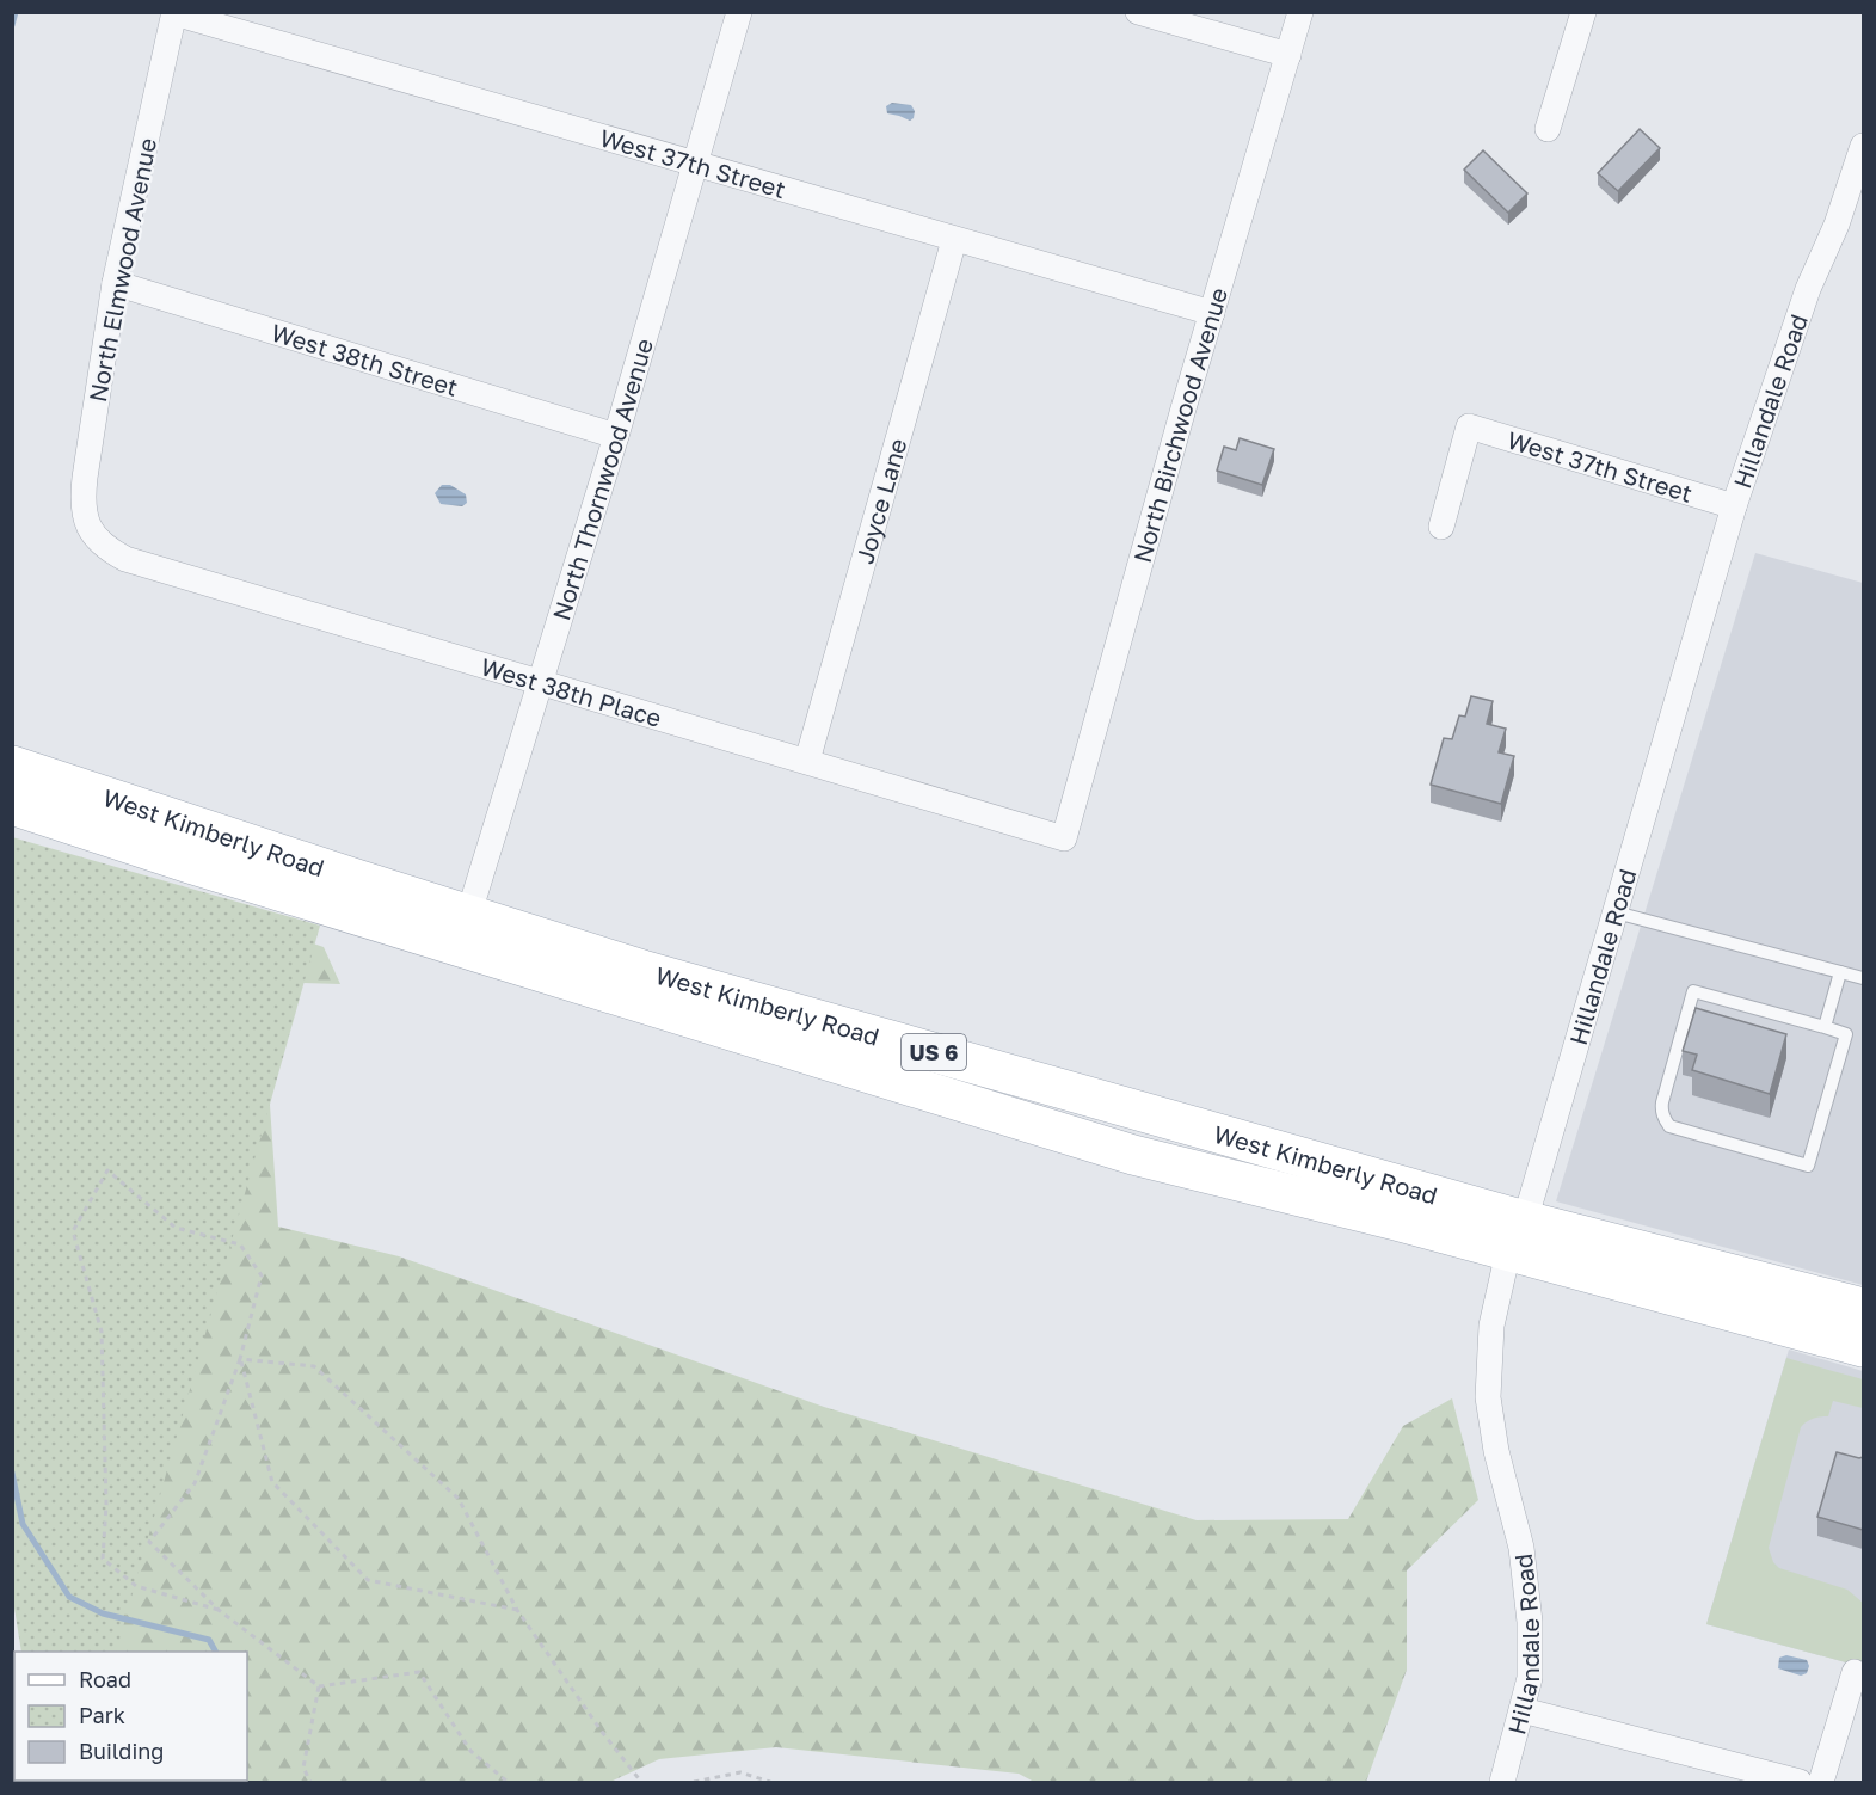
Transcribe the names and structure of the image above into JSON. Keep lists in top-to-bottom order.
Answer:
{
  "streets": {
    "main road": ["West Kimberly Road", "US 6"],
    "street": [
      "West 37th Street",
      "North Elmwood Avenue",
      "West 38th Street",
      "Hillandale Road",
      "North Birchwood Avenue",
      "North Thornwood Avenue",
      "Joyce Lane",
      "West 38th Place"
    ]
  },
  "crossings": [
    ["West 37th Street", "North Elmwood Avenue"],
    ["West 37th Street", "Hillandale Road"],
    ["West 37th Street", "North Birchwood Avenue"],
    ["West 37th Street", "North Thornwood Avenue"],
    ["West 37th Street", "Joyce Lane"],
    ["North Elmwood Avenue", "West 38th Street"],
    ["North Elmwood Avenue", "West 38th Place"],
    ["West 38th Street", "North Thornwood Avenue"],
    ["Hillandale Road", "West Kimberly Road"],
    ["North Birchwood Avenue", "West 38th Place"],
    ["North Thornwood Avenue", "West 38th Place"],
    ["North Thornwood Avenue", "West Kimberly Road"],
    ["Joyce Lane", "West 38th Place"]
  ],
  "legend": ["Road", "Park", "Building"]
}
